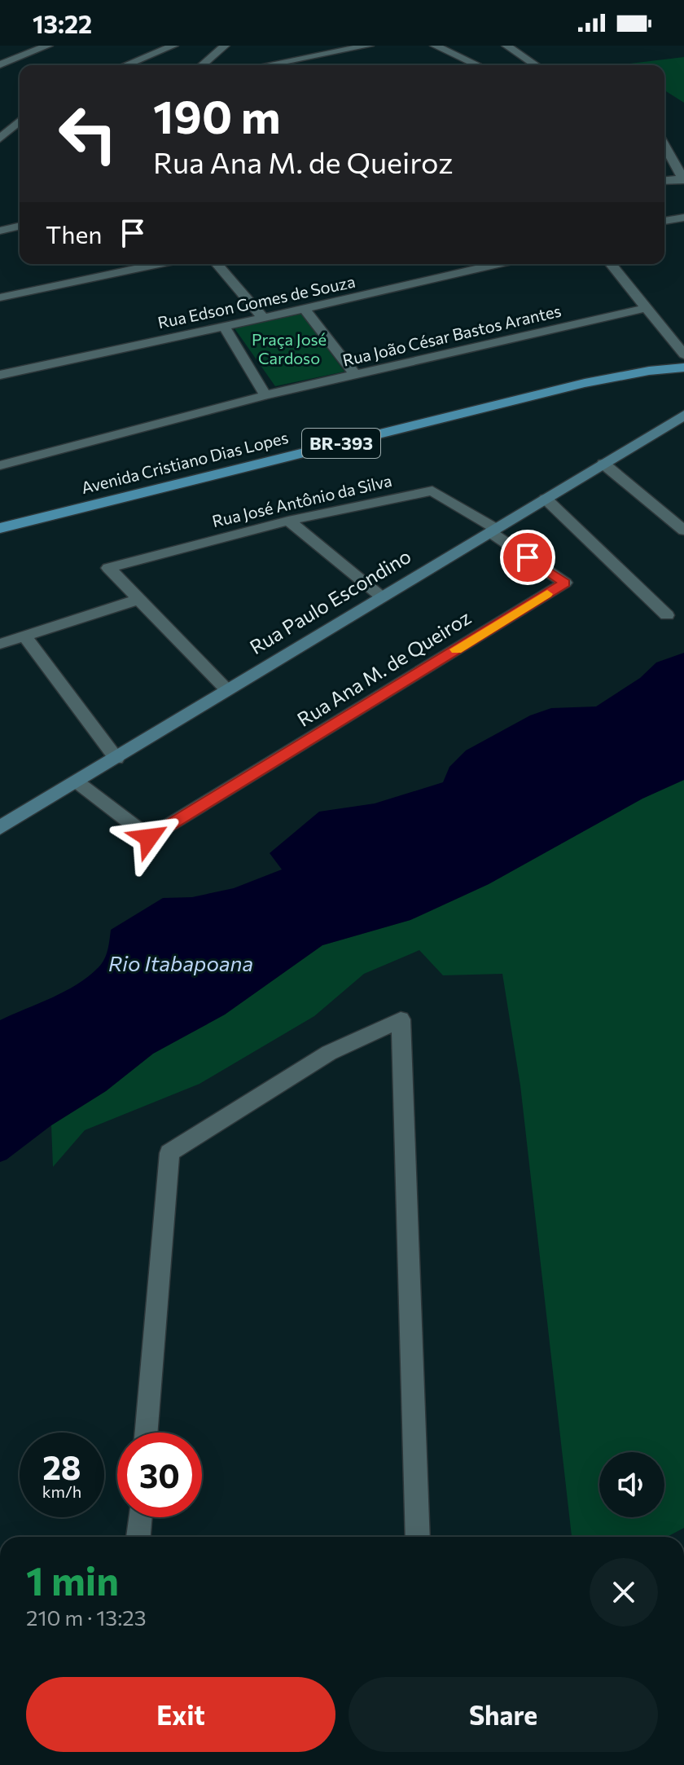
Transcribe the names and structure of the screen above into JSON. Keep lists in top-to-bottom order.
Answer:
{
  "streets": {
    "main road": ["BR-393", "Avenida Cristiano Dias Lopes", "Rua Paulo Escondino"],
    "street": [
      "Rua Edson Gomes de Souza",
      "Rua João César Bastos Arantes",
      "Rua José Antônio da Silva",
      "Rua Ana M. de Queiroz"
    ]
  },
  "crossings": [
    ["Rua José Antônio da Silva", "Rua Paulo Escondino"],
    ["Rua José Antônio da Silva", "Rua Ana M. de Queiroz"],
    ["Rua Paulo Escondino", "Rua Ana M. de Queiroz"]
  ],
  "water": ["Rio Itabapoana"],
  "parks": ["Praça José Cardoso"],
  "page": {
    "status": "13:22",
    "turn": ["190 m", "Rua Ana M. de Queiroz"],
    "then": "Then",
    "speed": "28 km/h",
    "limit": "30",
    "heading": ["1 min", "210 m · 13:23"],
    "buttons": ["Exit", "Share"]
  }
}
